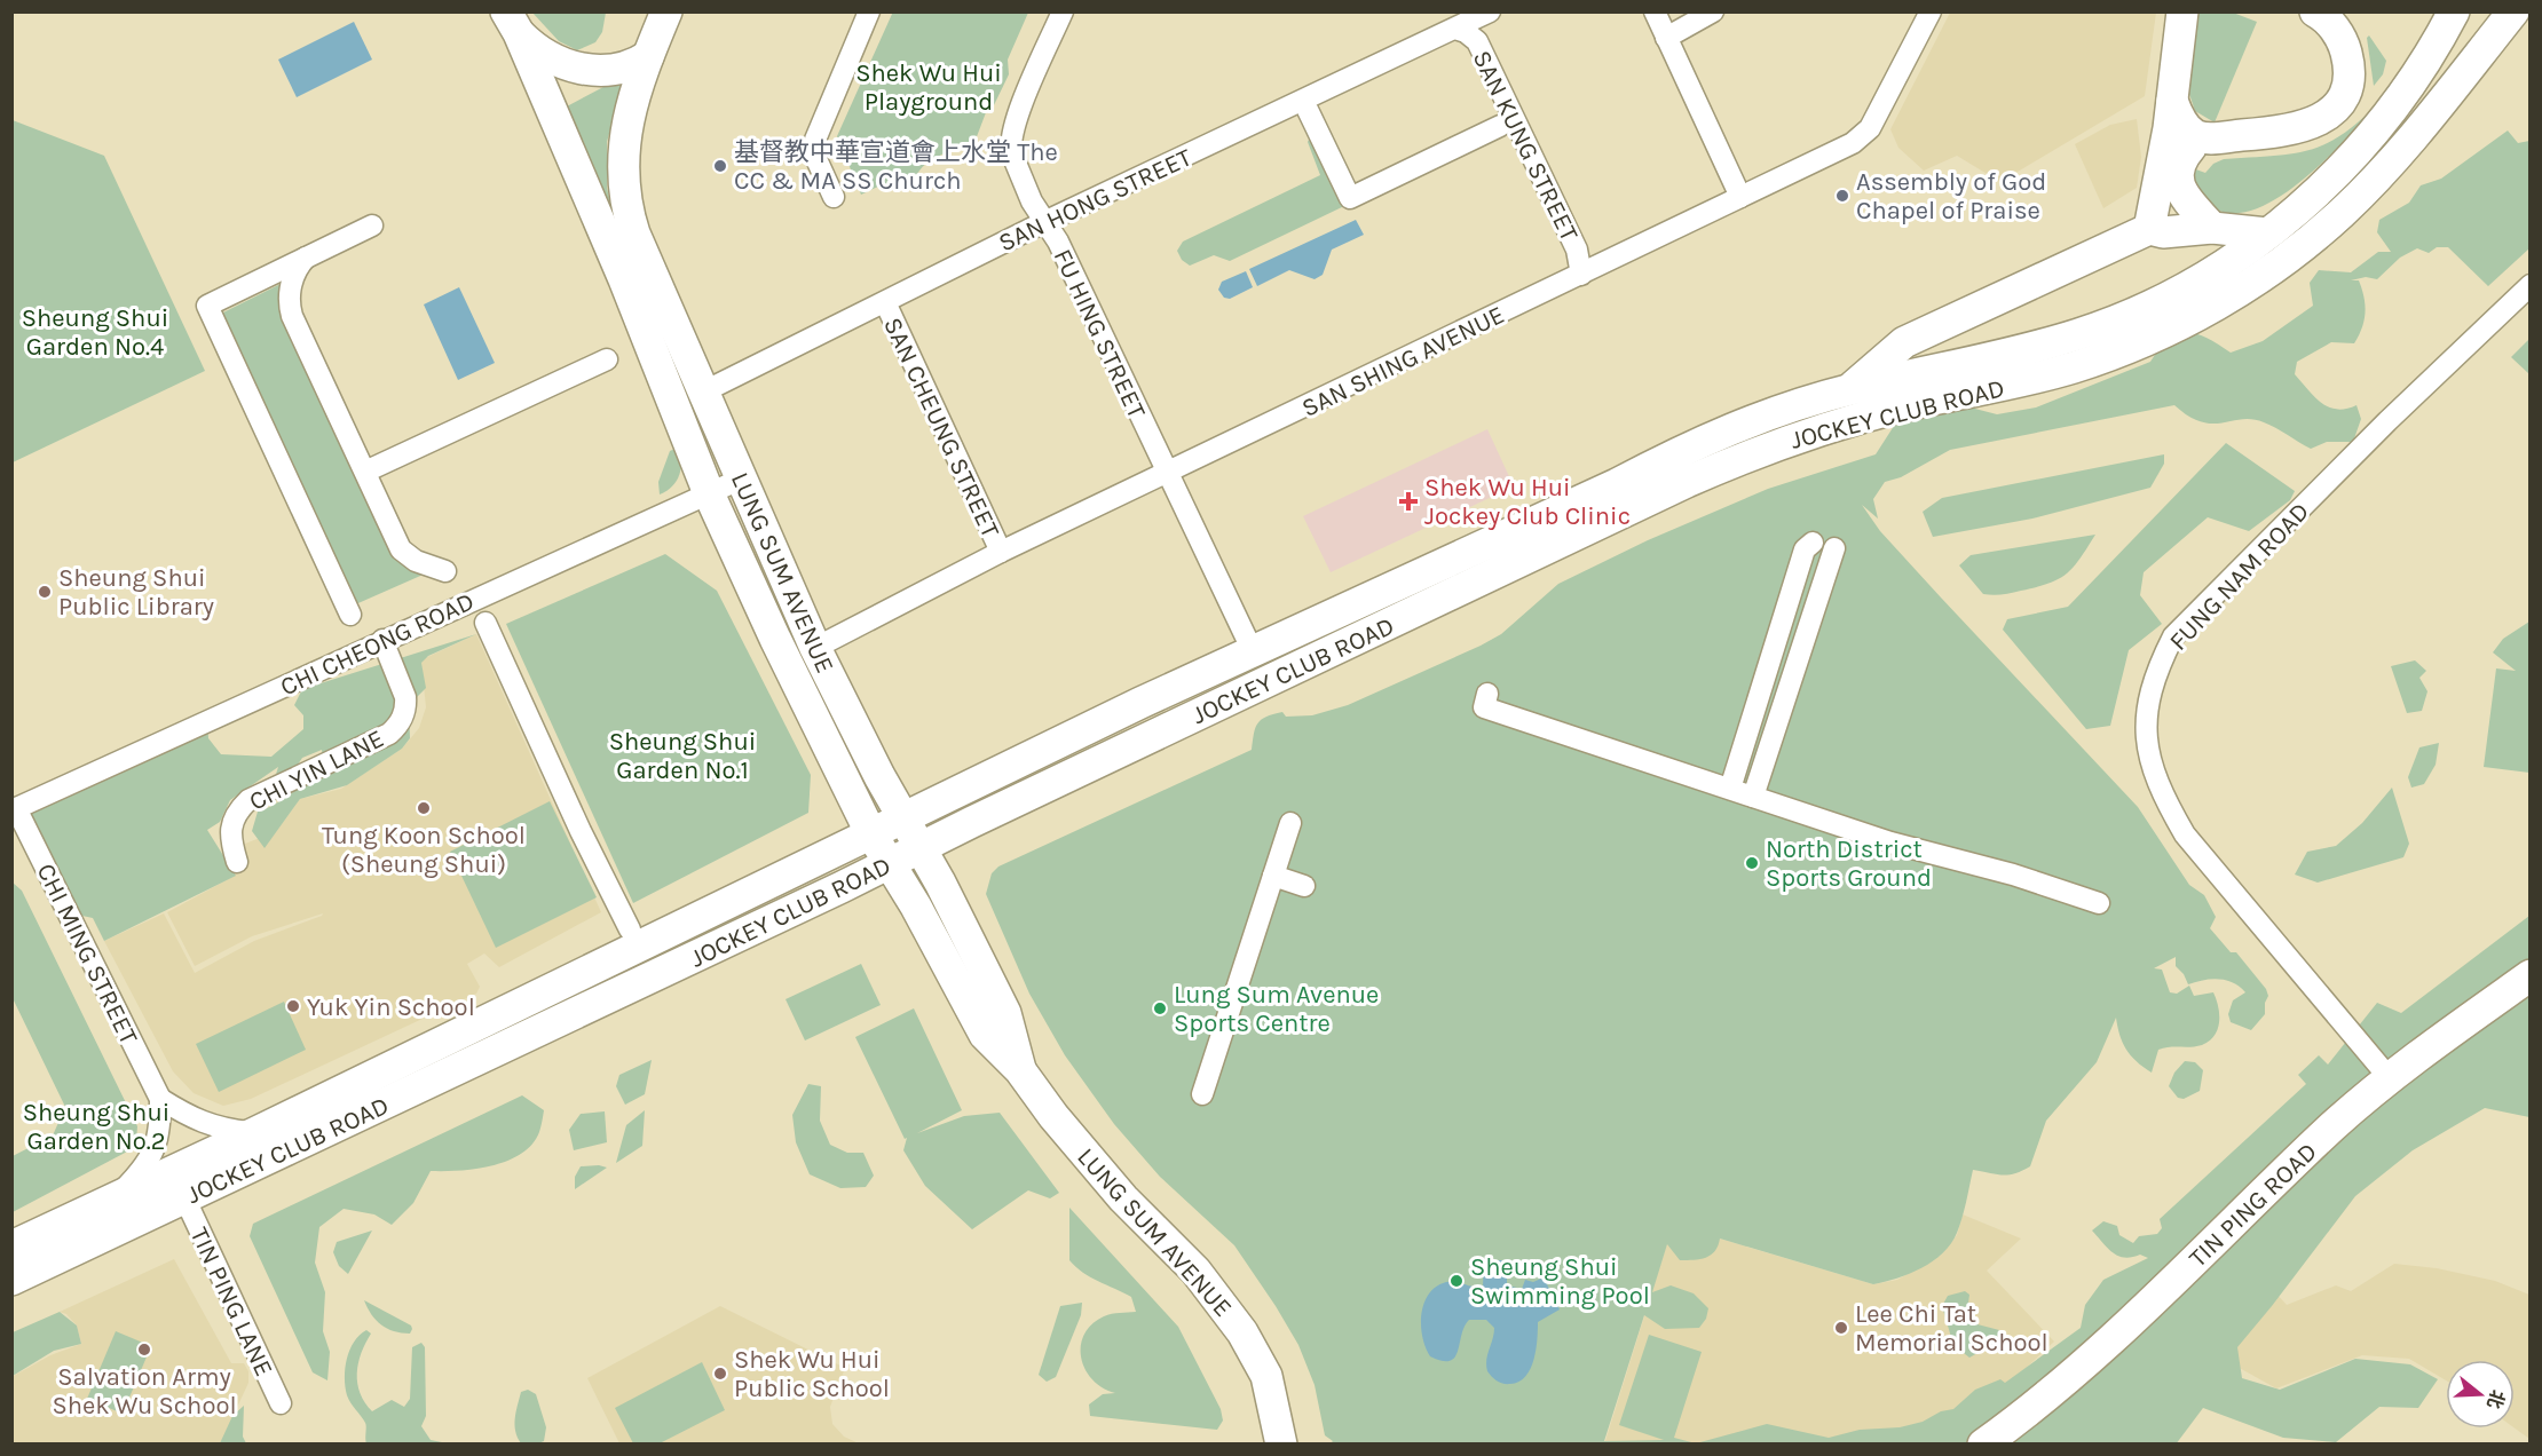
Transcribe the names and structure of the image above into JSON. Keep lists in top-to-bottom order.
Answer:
{
  "streets": {
    "main road": ["JOCKEY CLUB ROAD", "LUNG SUM AVENUE", "TIN PING ROAD"],
    "street": [
      "SAN KUNG STREET",
      "SAN HONG STREET",
      "FU HING STREET",
      "SAN SHING AVENUE",
      "SAN CHEUNG STREET",
      "FUNG NAM ROAD",
      "CHI CHEONG ROAD",
      "CHI YIN LANE",
      "CHI MING STREET",
      "TIN PING LANE"
    ]
  },
  "crossings": [
    ["SAN KUNG STREET", "SAN HONG STREET"],
    ["SAN KUNG STREET", "SAN SHING AVENUE"],
    ["SAN HONG STREET", "FU HING STREET"],
    ["SAN HONG STREET", "SAN CHEUNG STREET"],
    ["SAN HONG STREET", "LUNG SUM AVENUE"],
    ["FU HING STREET", "SAN SHING AVENUE"],
    ["FU HING STREET", "JOCKEY CLUB ROAD"],
    ["SAN SHING AVENUE", "SAN CHEUNG STREET"],
    ["SAN SHING AVENUE", "LUNG SUM AVENUE"],
    ["JOCKEY CLUB ROAD", "LUNG SUM AVENUE"],
    ["JOCKEY CLUB ROAD", "CHI MING STREET"],
    ["JOCKEY CLUB ROAD", "TIN PING LANE"],
    ["LUNG SUM AVENUE", "CHI CHEONG ROAD"],
    ["FUNG NAM ROAD", "TIN PING ROAD"],
    ["CHI CHEONG ROAD", "CHI YIN LANE"],
    ["CHI CHEONG ROAD", "CHI MING STREET"]
  ],
  "parks": [
    "Shek Wu Hui Playground",
    "Sheung Shui Garden No.4",
    "Sheung Shui Garden No.1",
    "Sheung Shui Garden No.2"
  ],
  "places": {
    "other": [
      "基督教中華宣道會上水堂 The CC & MA SS Church",
      "Assembly of God Chapel of Praise",
      "Sheung Shui Public Library",
      "Tung Koon School (Sheung Shui)",
      "North District Sports Ground",
      "Yuk Yin School",
      "Lung Sum Avenue Sports Centre",
      "Sheung Shui Swimming Pool",
      "Lee Chi Tat Memorial School",
      "Salvation Army Shek Wu School",
      "Shek Wu Hui Public School"
    ],
    "health": ["Shek Wu Hui Jockey Club Clinic"]
  },
  "north": "right"
}
